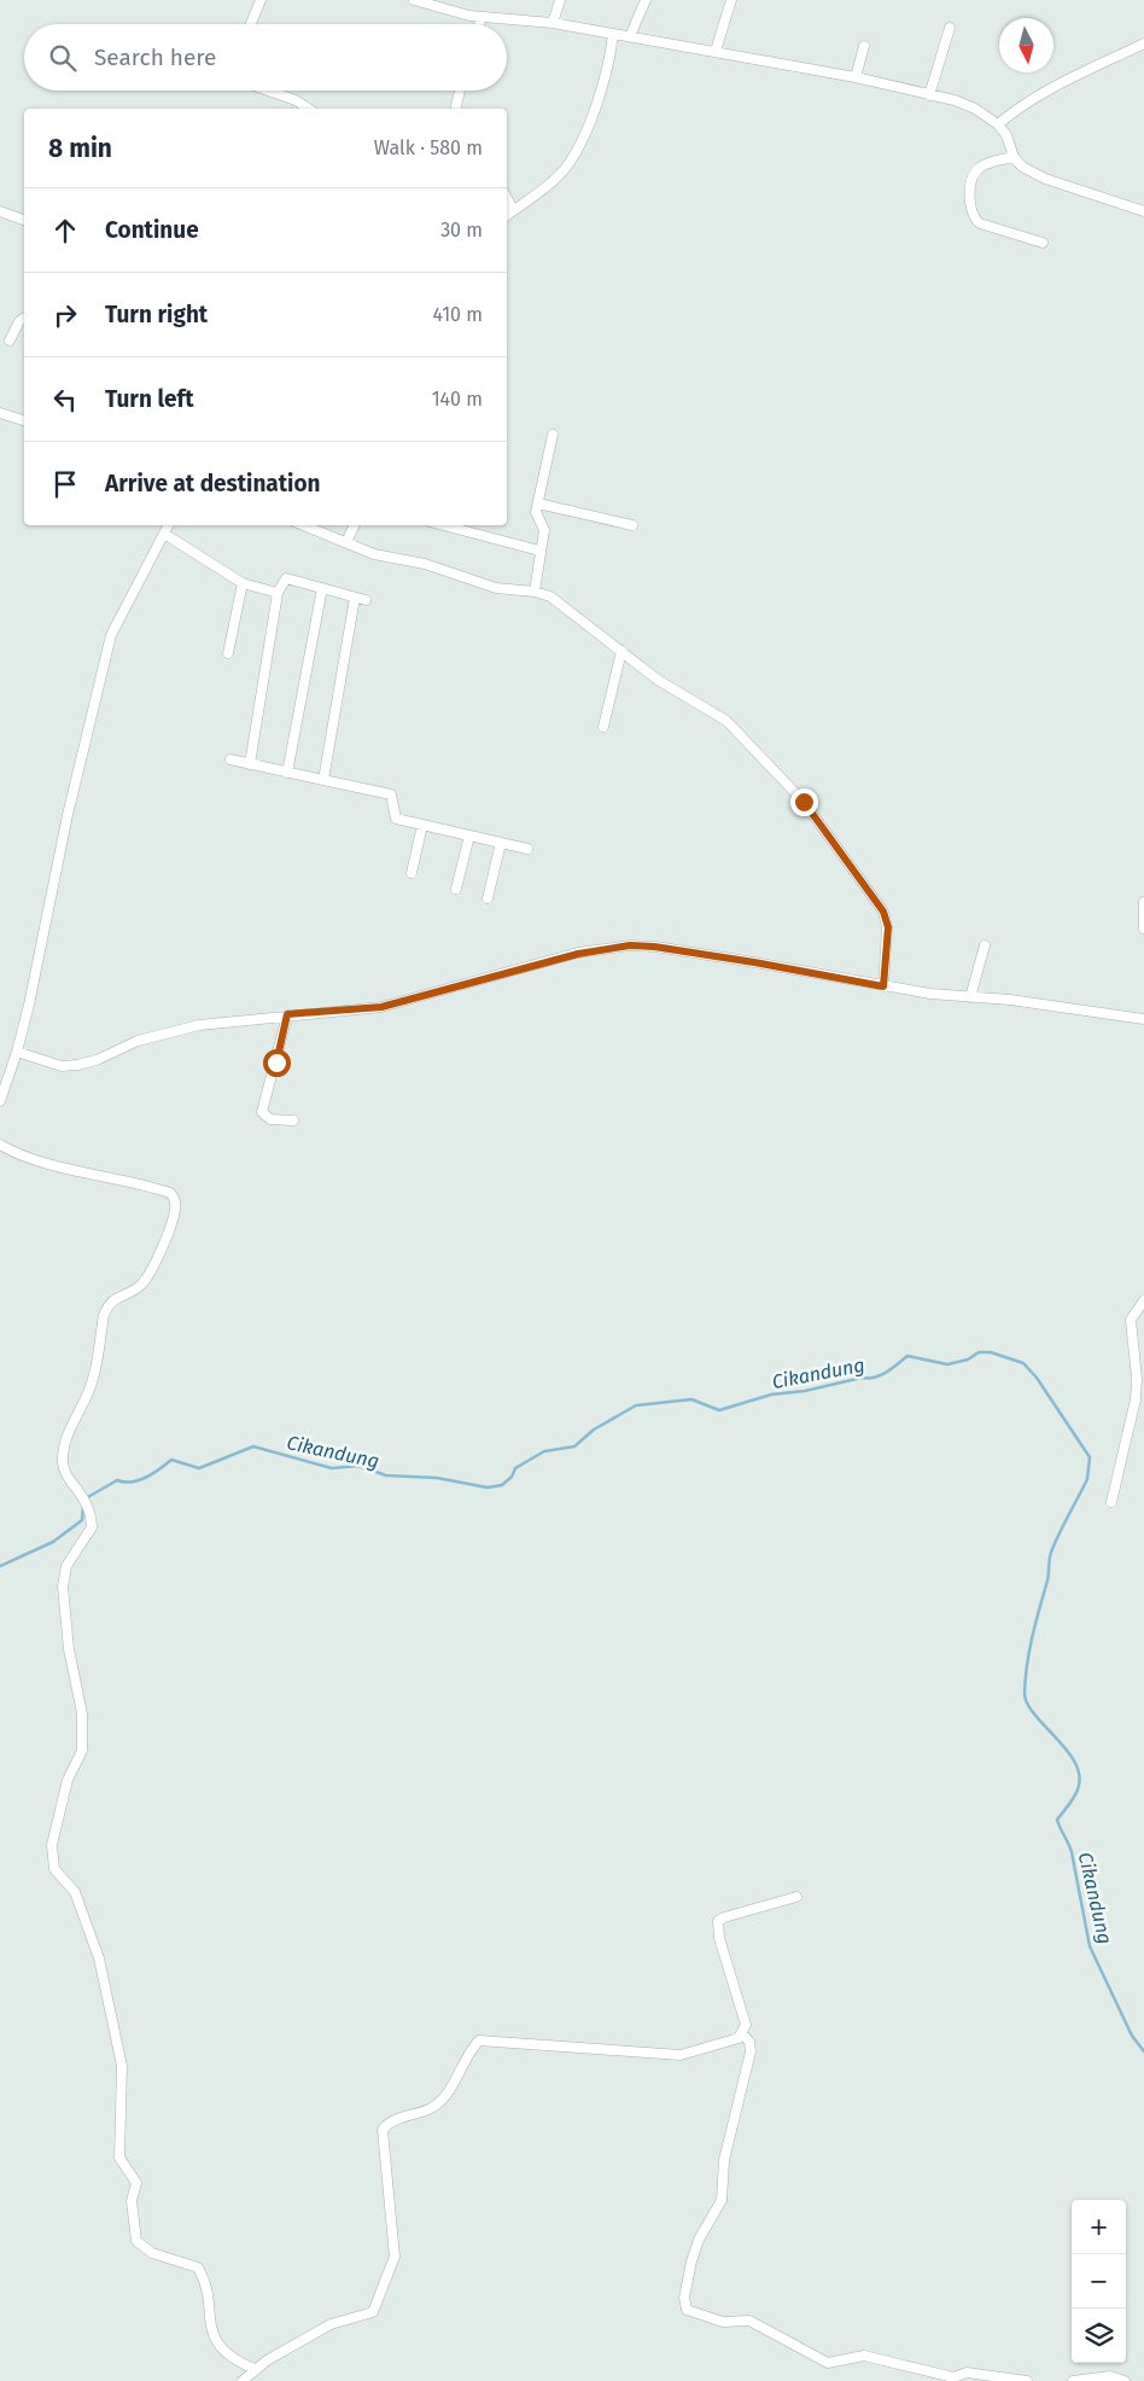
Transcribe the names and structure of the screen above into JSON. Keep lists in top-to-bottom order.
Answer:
{
  "water": ["Cikandung"],
  "north": "bottom",
  "page": {
    "search": "Search here",
    "heading": ["8 min", "Walk · 580 m"],
    "list": [
      ["Continue", "30 m"],
      ["Turn right", "410 m"],
      ["Turn left", "140 m"],
      "Arrive at destination"
    ],
    "map_buttons": ["+", "−"]
  }
}
